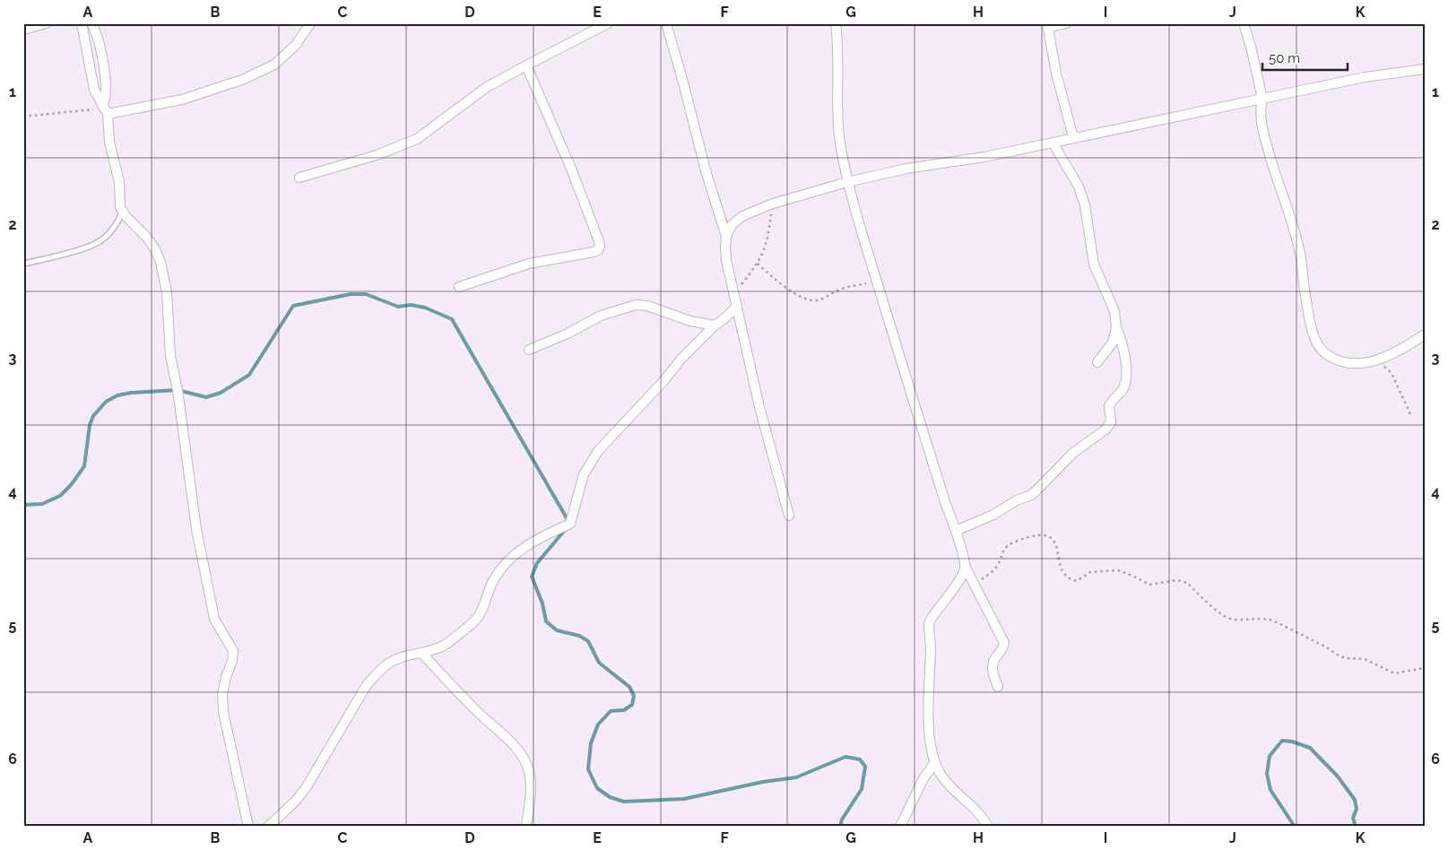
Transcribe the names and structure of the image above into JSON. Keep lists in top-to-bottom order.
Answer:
{
  "scale_bar": "50 m",
  "grid": {
    "columns": [
      "A",
      "B",
      "C",
      "D",
      "E",
      "F",
      "G",
      "H",
      "I",
      "J",
      "K"
    ],
    "rows": [
      "1",
      "2",
      "3",
      "4",
      "5",
      "6"
    ]
  }
}
